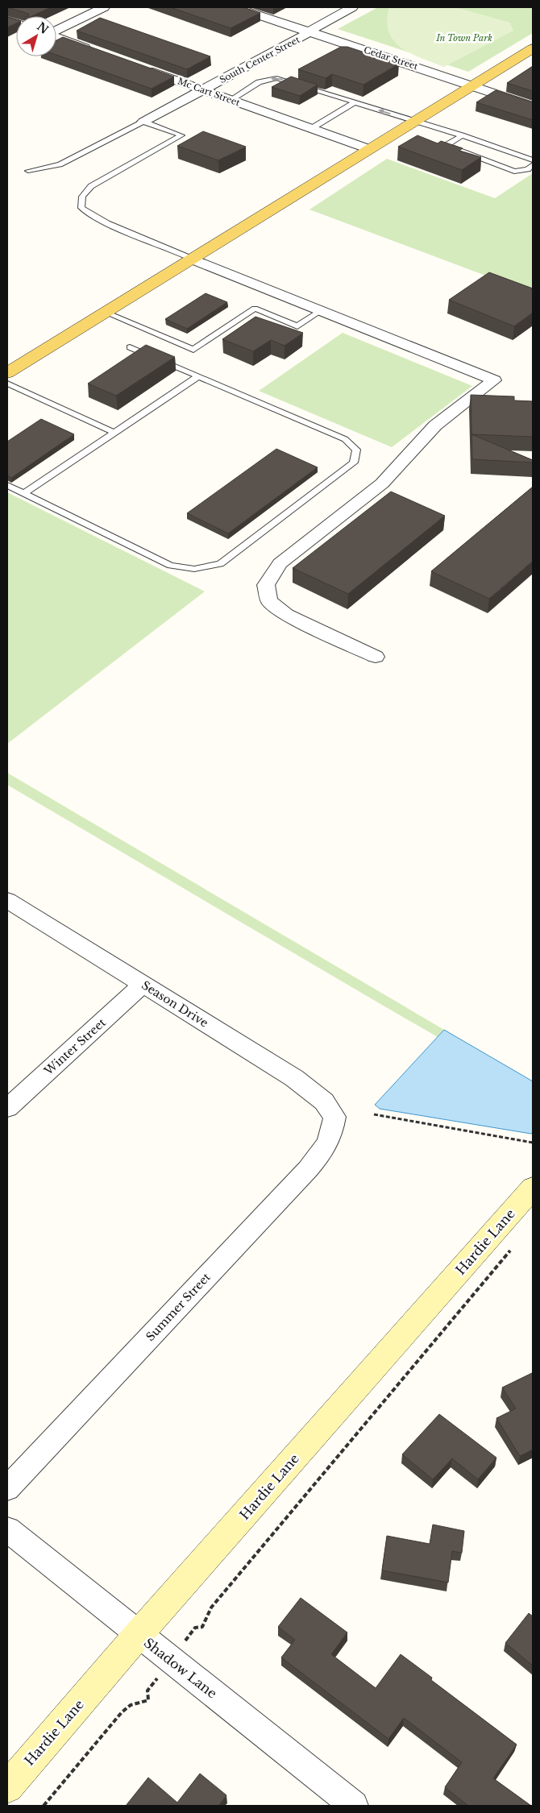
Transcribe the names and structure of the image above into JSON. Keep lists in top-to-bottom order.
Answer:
{
  "streets": {
    "street": [
      "Cedar Street",
      "South Center Street",
      "Mc Cart Street",
      "Season Drive",
      "Winter Street",
      "Hardie Lane",
      "Summer Street",
      "Shadow Lane"
    ]
  },
  "crossings": [
    ["Cedar Street", "South Center Street"],
    ["South Center Street", "Mc Cart Street"],
    ["Season Drive", "Winter Street"],
    ["Season Drive", "Summer Street"],
    ["Hardie Lane", "Shadow Lane"]
  ],
  "parks": ["In Town Park"],
  "north": "top right"
}
